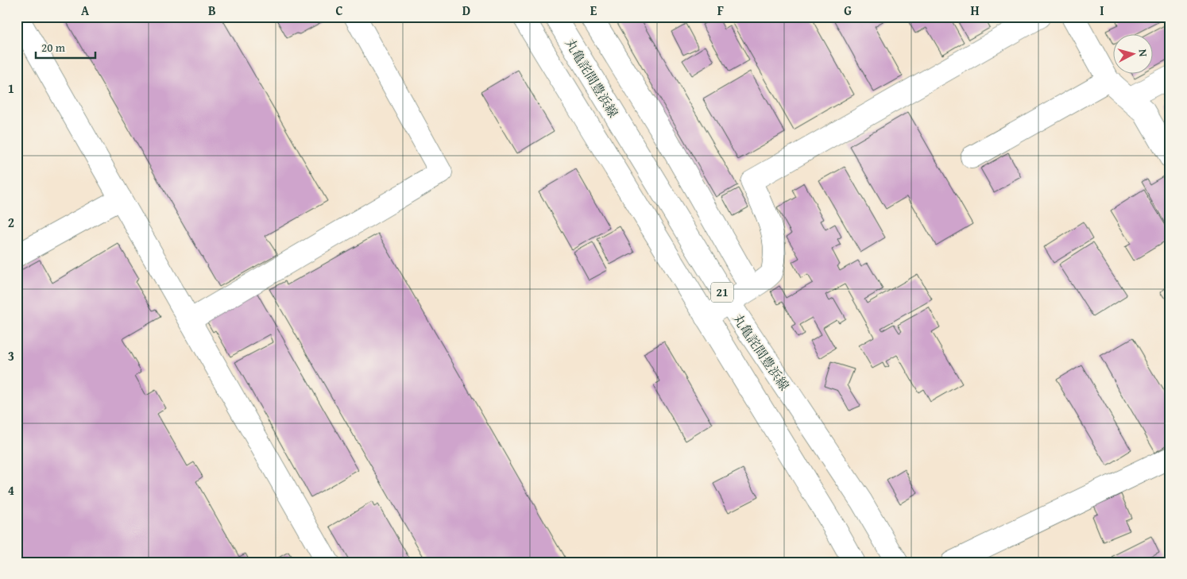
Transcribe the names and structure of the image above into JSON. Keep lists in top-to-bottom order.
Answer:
{
  "streets": {
    "main road": ["丸亀詫間豊浜線", "21"]
  },
  "scale_bar": "20 m",
  "north": "right",
  "grid": {
    "columns": [
      "A",
      "B",
      "C",
      "D",
      "E",
      "F",
      "G",
      "H",
      "I"
    ],
    "rows": [
      "1",
      "2",
      "3",
      "4"
    ]
  }
}
